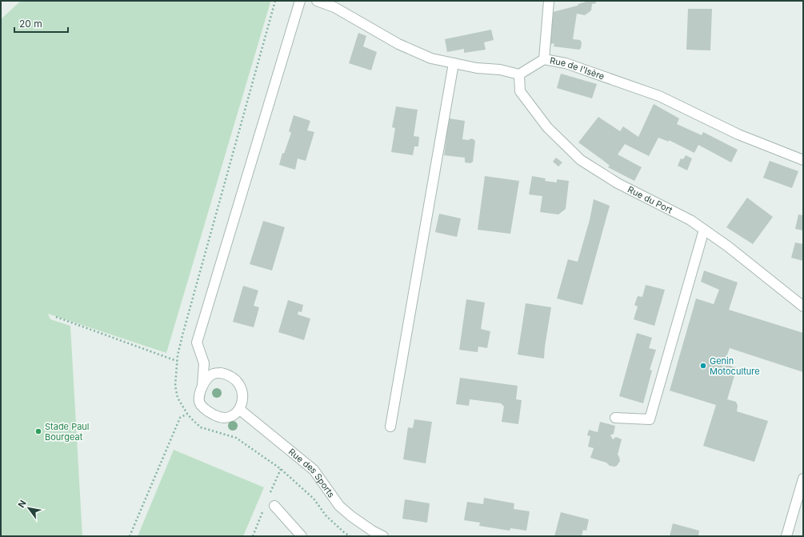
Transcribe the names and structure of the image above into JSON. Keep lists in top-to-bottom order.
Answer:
{
  "streets": {
    "street": ["Rue de l'Isère", "Rue du Port", "Rue des Sports"]
  },
  "crossings": [
    ["Rue de l'Isère", "Rue du Port"]
  ],
  "places": ["Genin Motoculture", "Stade Paul Bourgeat"],
  "scale_bar": "20 m",
  "north": "top left"
}
